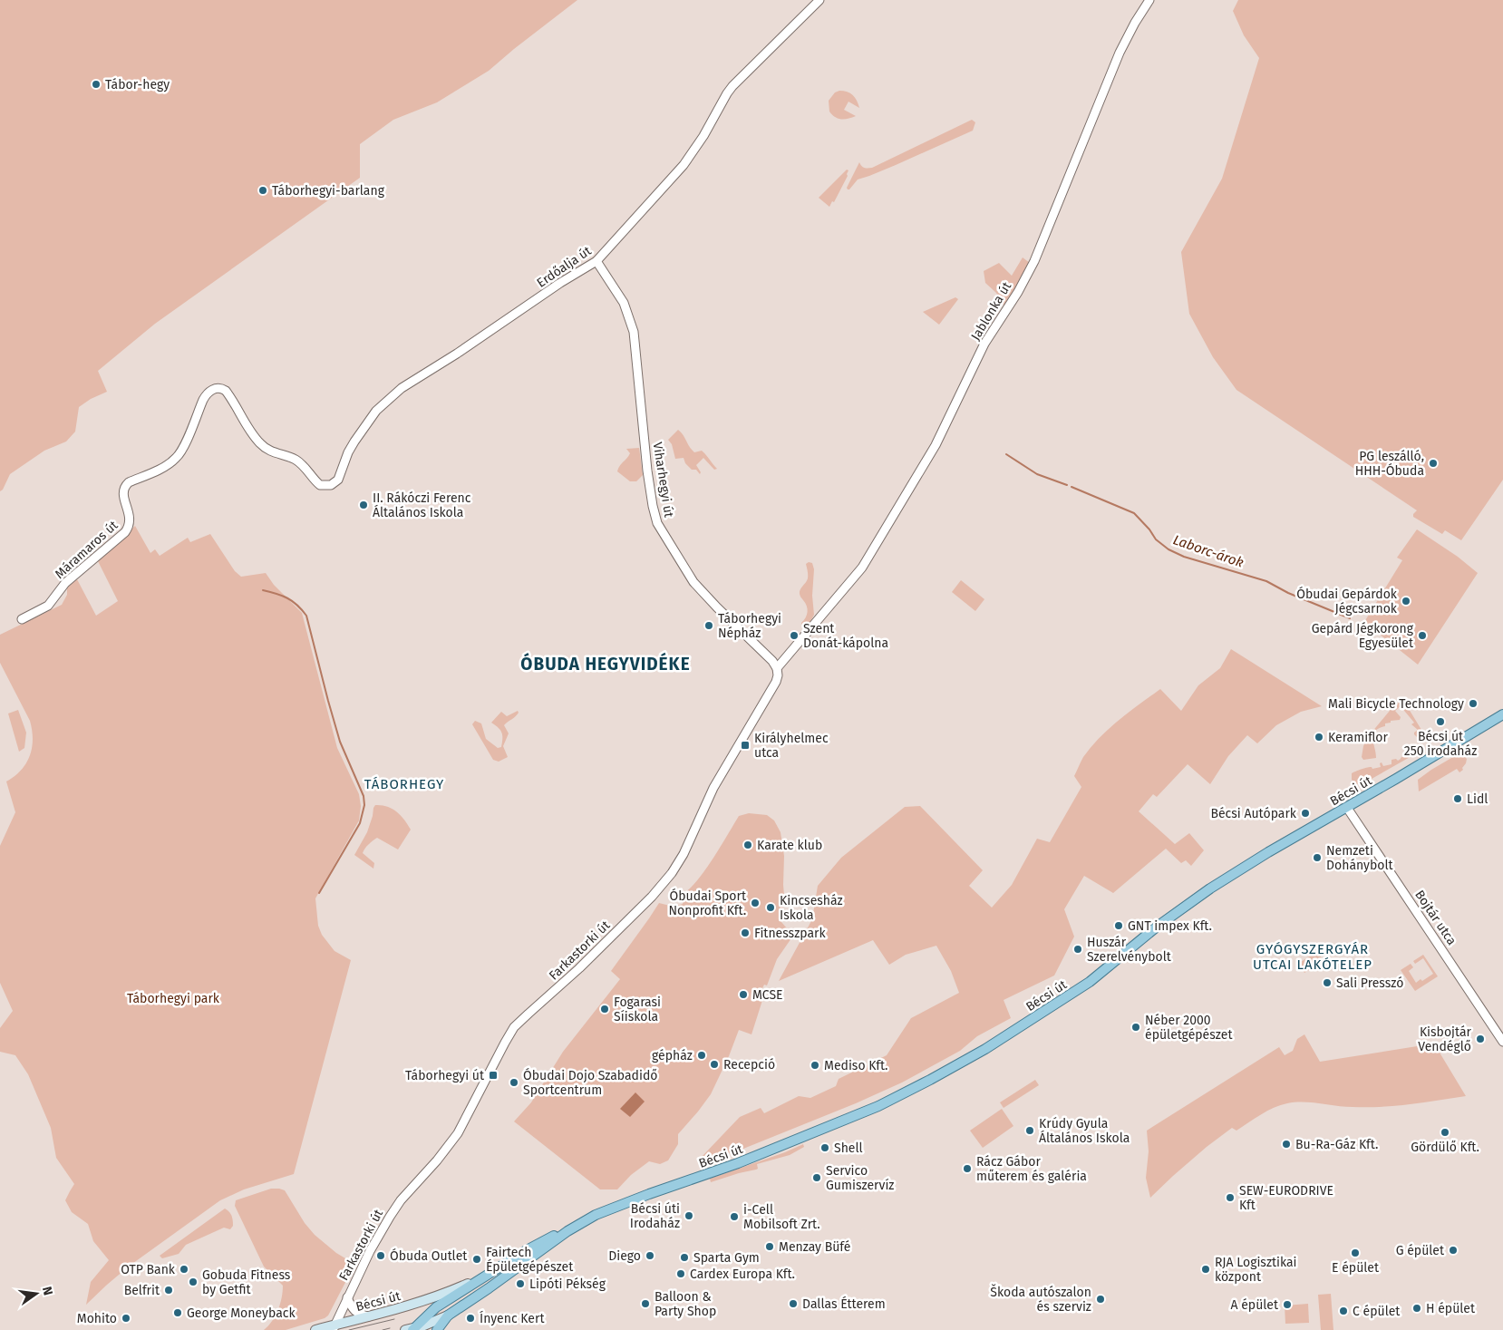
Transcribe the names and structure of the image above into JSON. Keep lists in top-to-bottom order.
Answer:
{
  "streets": {
    "main road": ["Bécsi út"],
    "street": [
      "Erdőalja út",
      "Jablonka út",
      "Viharhegyi út",
      "Máramaros út",
      "Bojtár utca",
      "Farkastorki út"
    ]
  },
  "crossings": [
    ["Erdőalja út", "Viharhegyi út"],
    ["Erdőalja út", "Máramaros út"],
    ["Jablonka út", "Farkastorki út"],
    ["Viharhegyi út", "Farkastorki út"],
    ["Bécsi út", "Bojtár utca"],
    ["Bécsi út", "Farkastorki út"]
  ],
  "districts": ["ÓBUDA HEGYVIDÉKE", "TÁBORHEGY", "GYÓGYSZERGYÁR UTCAI LAKÓTELEP"],
  "water": ["Laborc-árok"],
  "parks": ["Táborhegyi park"],
  "places": {
    "other": [
      "Tábor-hegy",
      "Táborhegyi-barlang",
      "PG leszálló, HHH-Óbuda",
      "II. Rákóczi Ferenc Általános Iskola",
      "Óbudai Gepárdok Jégcsarnok",
      "Táborhegyi Népház",
      "Szent Donát-kápolna",
      "Gepárd Jégkorong Egyesület",
      "Mali Bicycle Technology",
      "Bécsi út 250 irodaház",
      "Keramiflor",
      "Lidl",
      "Bécsi Autópark",
      "Karate klub",
      "Nemzeti Dohánybolt",
      "Óbudai Sport Nonprofit Kft.",
      "Kincsesház Iskola",
      "GNT impex Kft.",
      "Fitnesszpark",
      "Huszár Szerelvénybolt",
      "Sali Presszó",
      "MCSE",
      "Fogarasi Síiskola",
      "Néber 2000 épületgépészet",
      "Kisbojtár Vendéglő",
      "gépház",
      "Recepció",
      "Mediso Kft.",
      "Óbudai Dojo Szabadidő Sportcentrum",
      "Krúdy Gyula Általános Iskola",
      "Gördülő Kft.",
      "Bu-Ra-Gáz Kft.",
      "Shell",
      "Rácz Gábor műterem és galéria",
      "Servico Gumiszervíz",
      "SEW-EURODRIVE Kft",
      "Bécsi úti Irodaház",
      "i-Cell Mobilsoft Zrt.",
      "Menzay Büfé",
      "G épület",
      "E épület",
      "Óbuda Outlet",
      "Diego",
      "Sparta Gym",
      "Fairtech Épületgépészet",
      "OTP Bank",
      "RJA Logisztikai központ",
      "Cardex Europa Kft.",
      "Gobuda Fitness by Getfit",
      "Lipóti Pékség",
      "Belfrit",
      "Škoda autószalon és szerviz",
      "Balloon & Party Shop",
      "Dallas Étterem",
      "A épület",
      "H épület",
      "C épület",
      "George Moneyback",
      "Mohito",
      "Ínyenc Kert"
    ],
    "transit": ["Királyhelmec utca", "Táborhegyi út"]
  },
  "north": "right"
}
